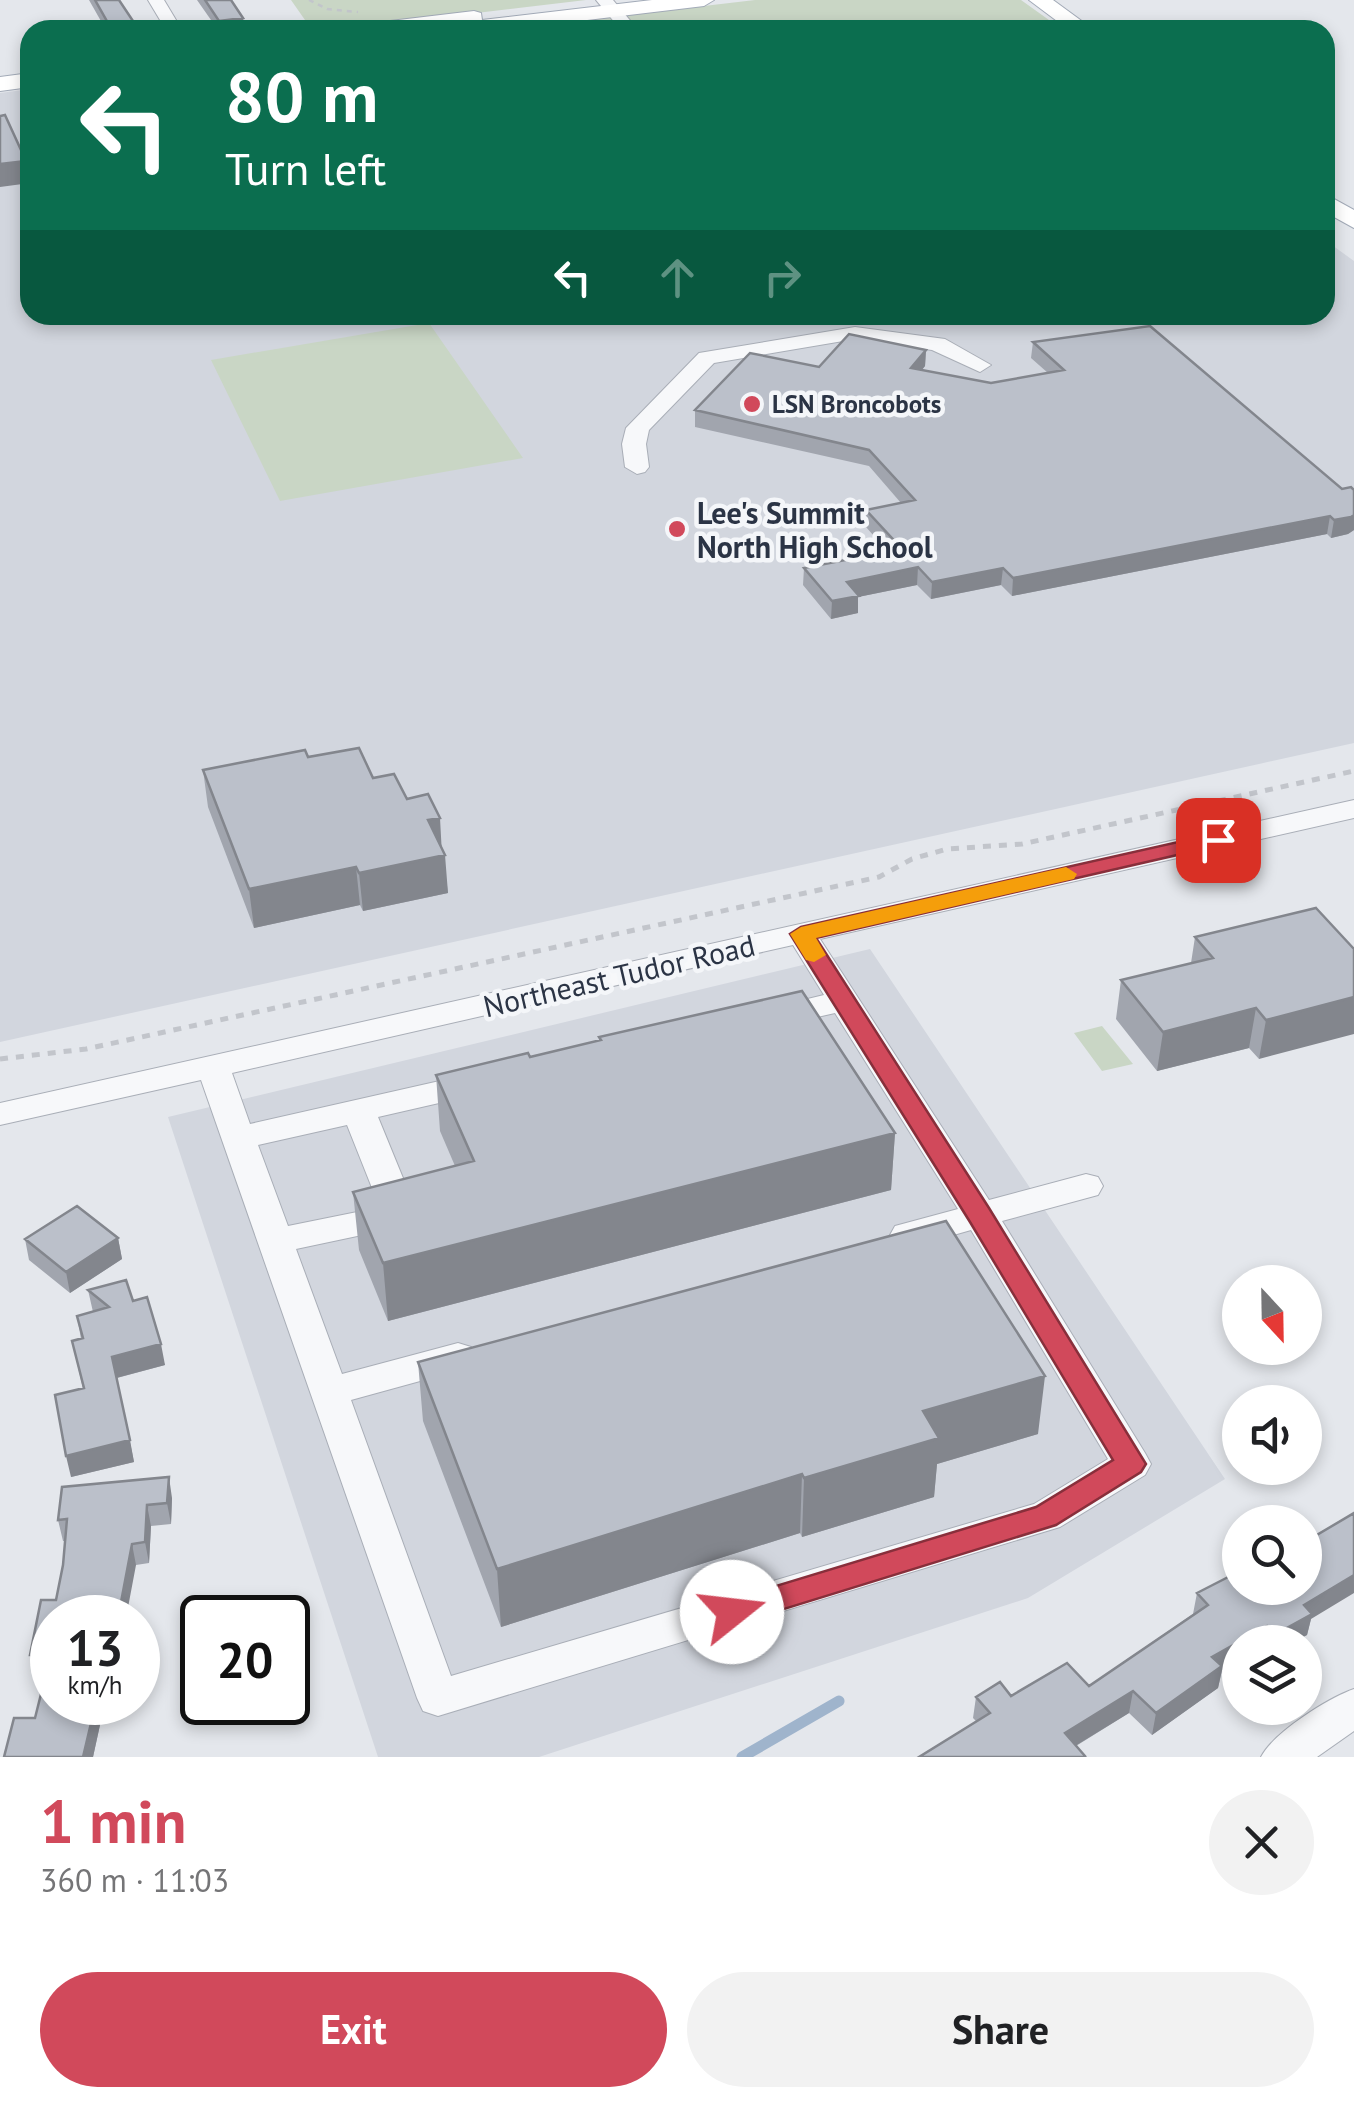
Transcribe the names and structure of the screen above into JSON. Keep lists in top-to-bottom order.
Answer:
{
  "streets": {
    "street": ["Northeast Tudor Road"]
  },
  "places": ["LSN Broncobots", "Lee's Summit North High School"],
  "north": "bottom",
  "page": {
    "turn": ["80 m", "Turn left"],
    "speed": "13 km/h",
    "limit": "20",
    "heading": ["1 min", "360 m · 11:03"],
    "buttons": ["Exit", "Share"]
  }
}
